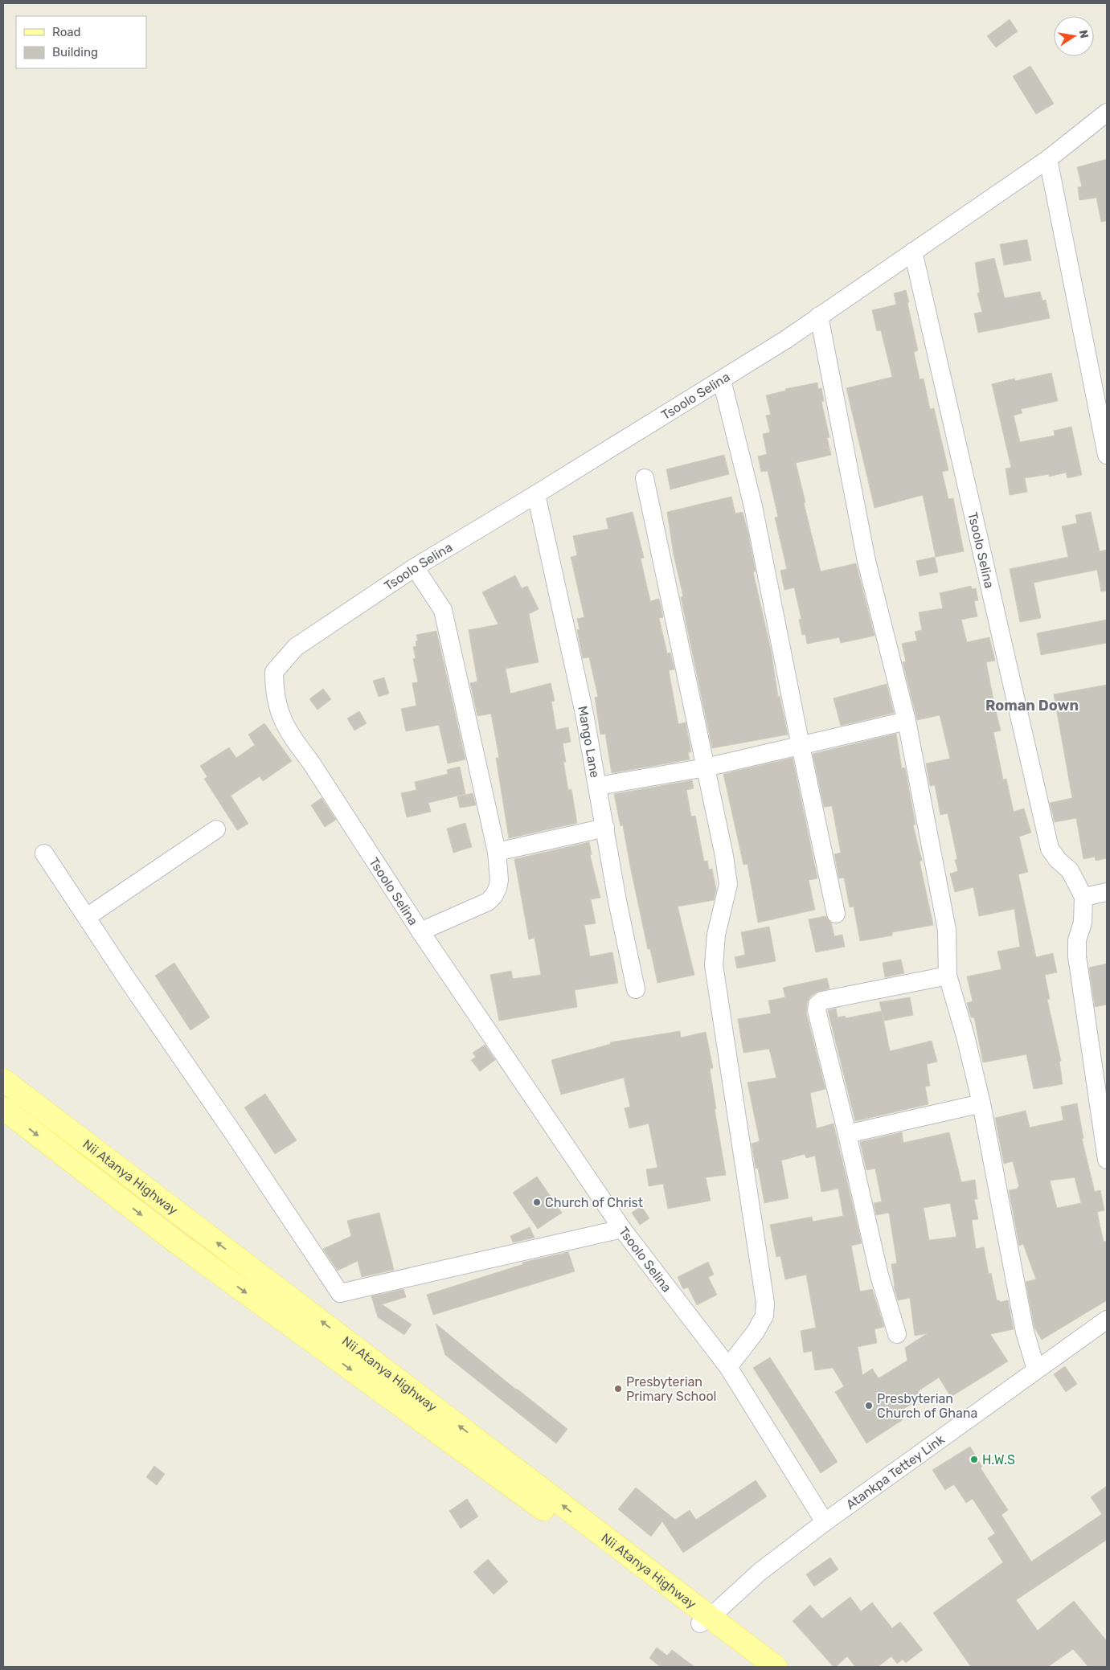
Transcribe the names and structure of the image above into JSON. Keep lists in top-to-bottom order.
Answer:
{
  "streets": {
    "main road": ["Nii Atanya Highway"],
    "street": ["Tsoolo Selina", "Mango Lane", "Atankpa Tettey Link"]
  },
  "crossings": [
    ["Tsoolo Selina", "Mango Lane"],
    ["Tsoolo Selina", "Atankpa Tettey Link"],
    ["Nii Atanya Highway", "Atankpa Tettey Link"]
  ],
  "districts": ["Roman Down"],
  "places": [
    "Church of Christ",
    "Presbyterian Primary School",
    "Presbyterian Church of Ghana",
    "H.W.S"
  ],
  "legend": ["Road", "Building"],
  "north": "right"
}
